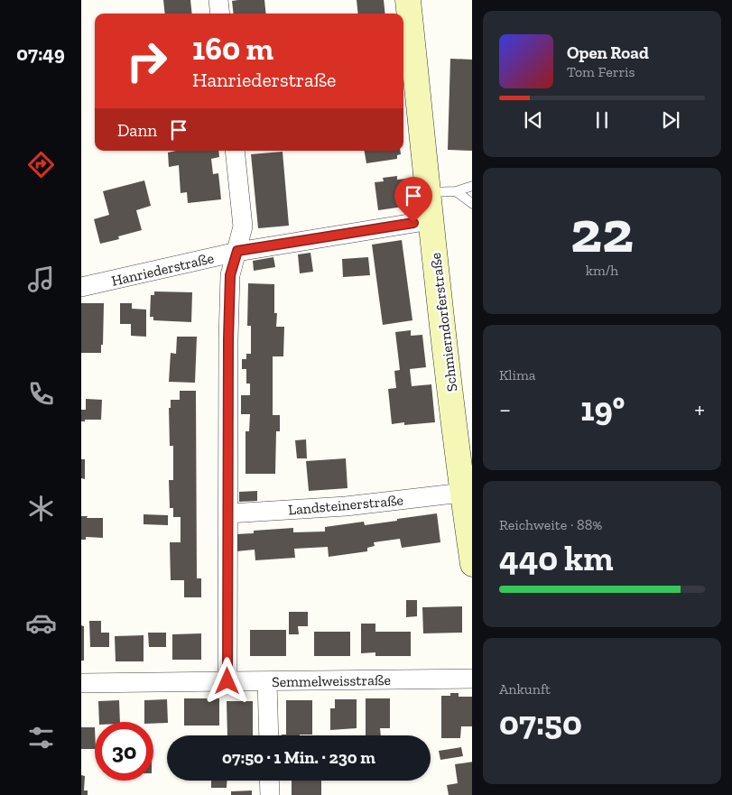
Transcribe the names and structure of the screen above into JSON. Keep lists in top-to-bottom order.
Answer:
{
  "streets": {
    "street": [
      "Hanriederstraße",
      "Schmierndorferstraße",
      "Landsteinerstraße",
      "Semmelweisstraße"
    ]
  },
  "crossings": [
    ["Hanriederstraße", "Schmierndorferstraße"],
    ["Schmierndorferstraße", "Landsteinerstraße"]
  ],
  "page": {
    "tabs": "07:49",
    "turn": ["160 m", "Hanriederstraße"],
    "song": ["Open Road", "Tom Ferris"],
    "then": "Dann",
    "tile": [
      ["22", "km/h"],
      "Klima",
      ["Reichweite · 88%", "440 km"],
      ["Ankunft", "07:50"]
    ],
    "heat": ["−", "19°", "+"],
    "limit": "30",
    "trip": "07:50 · 1 Min. · 230 m"
  }
}
